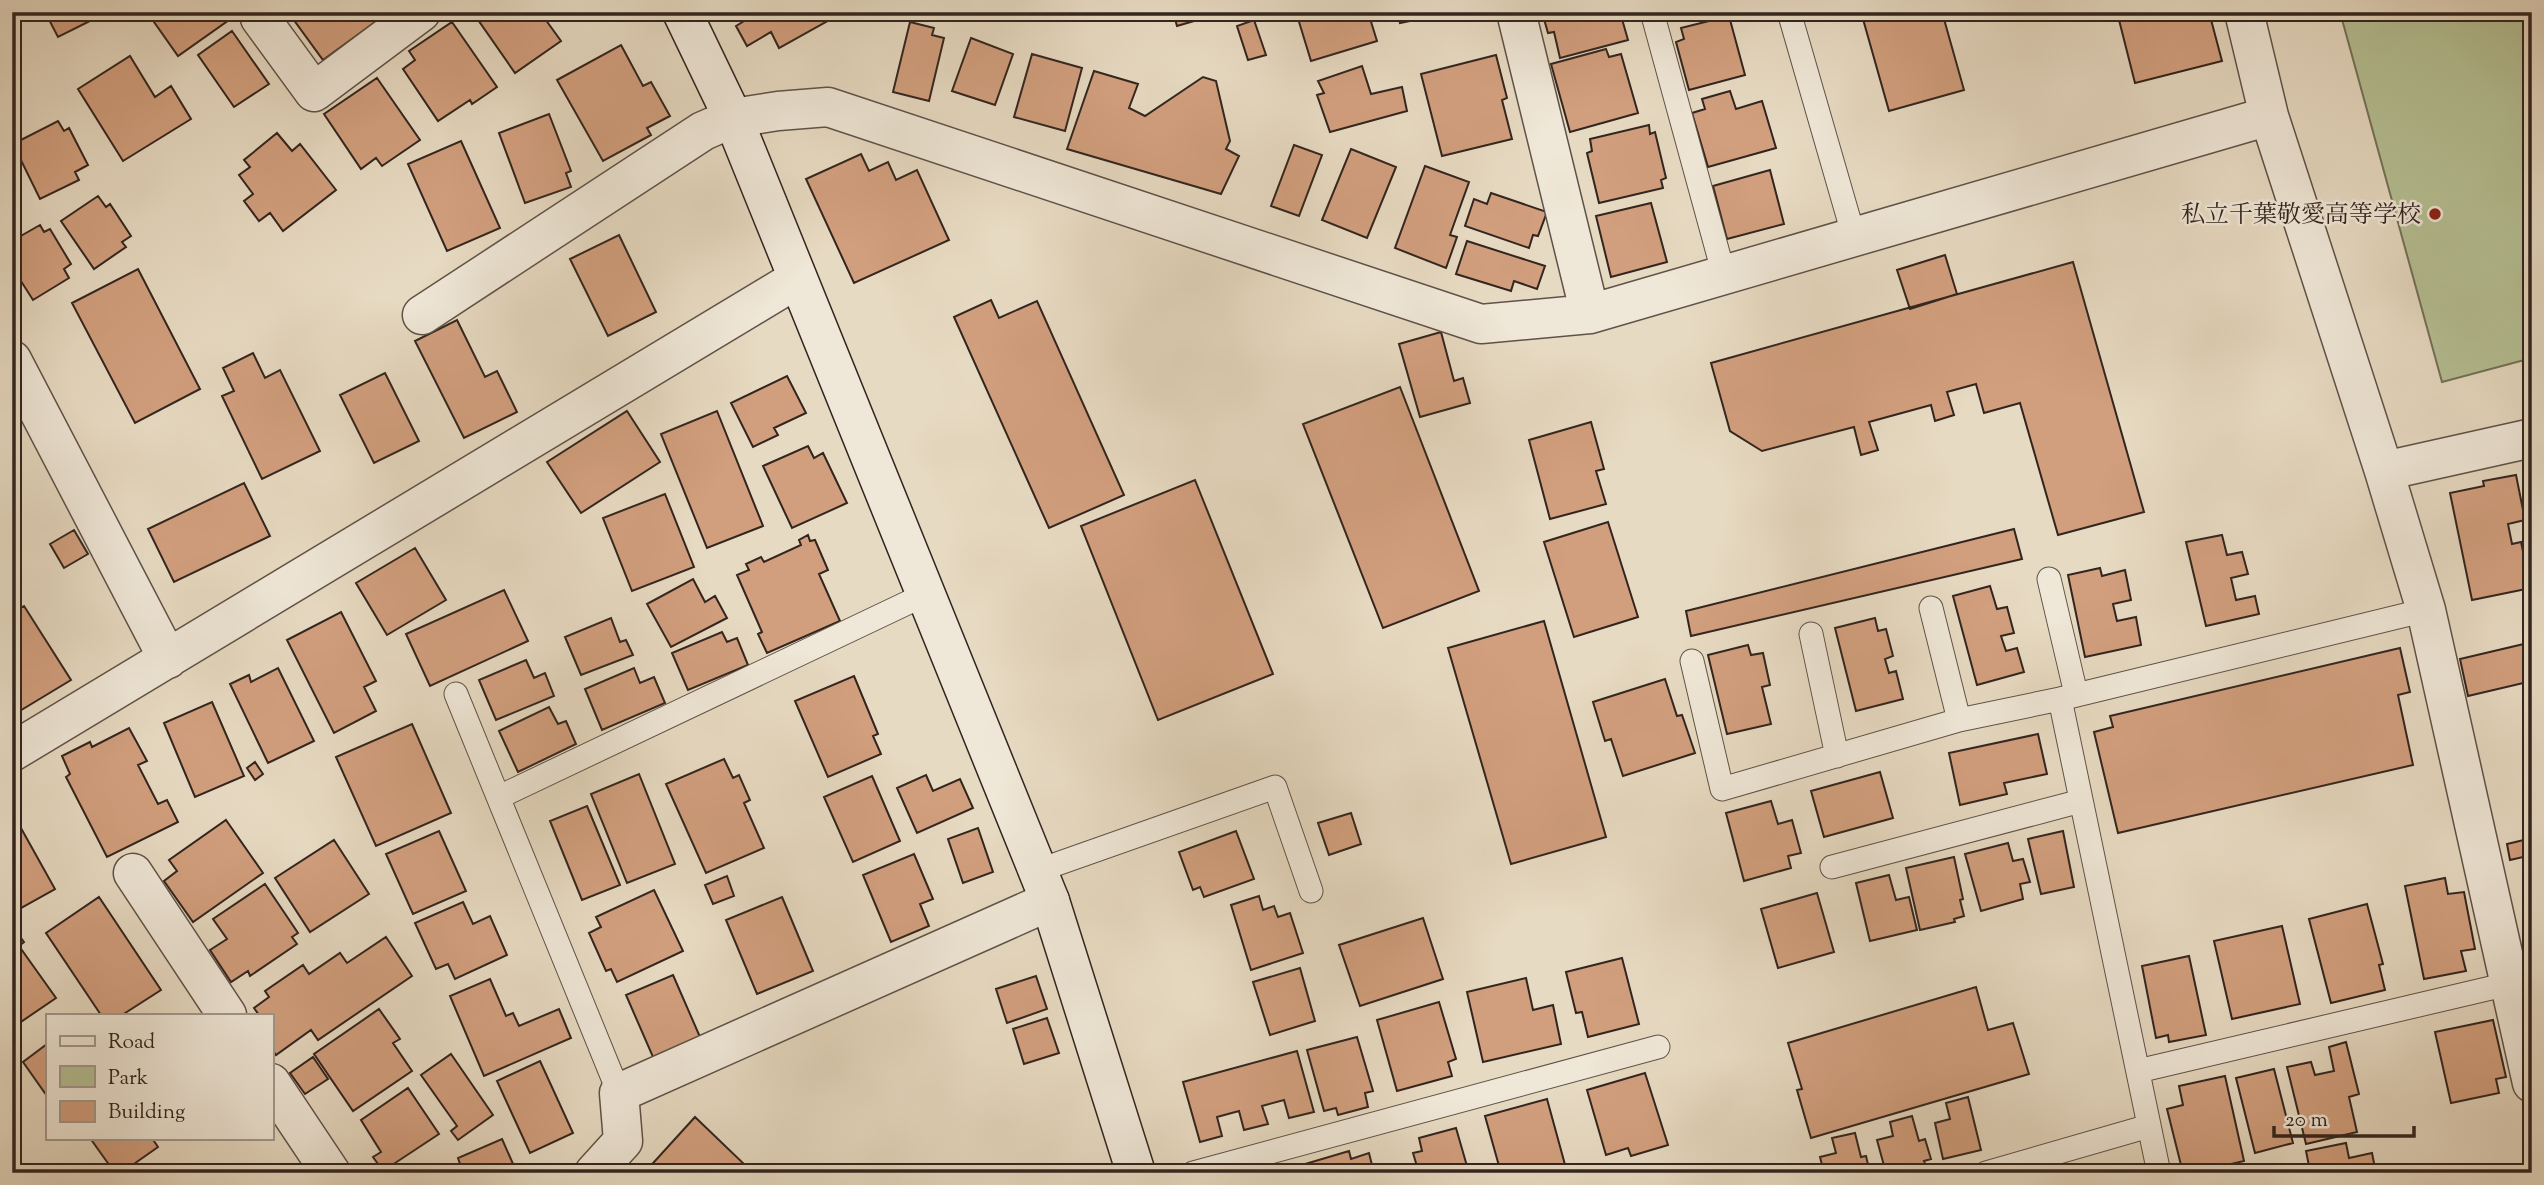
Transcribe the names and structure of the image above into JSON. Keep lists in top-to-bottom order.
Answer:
{
  "places": ["私立千葉敬愛高等学校"],
  "legend": ["Road", "Park", "Building"],
  "scale_bar": "20 m"
}
